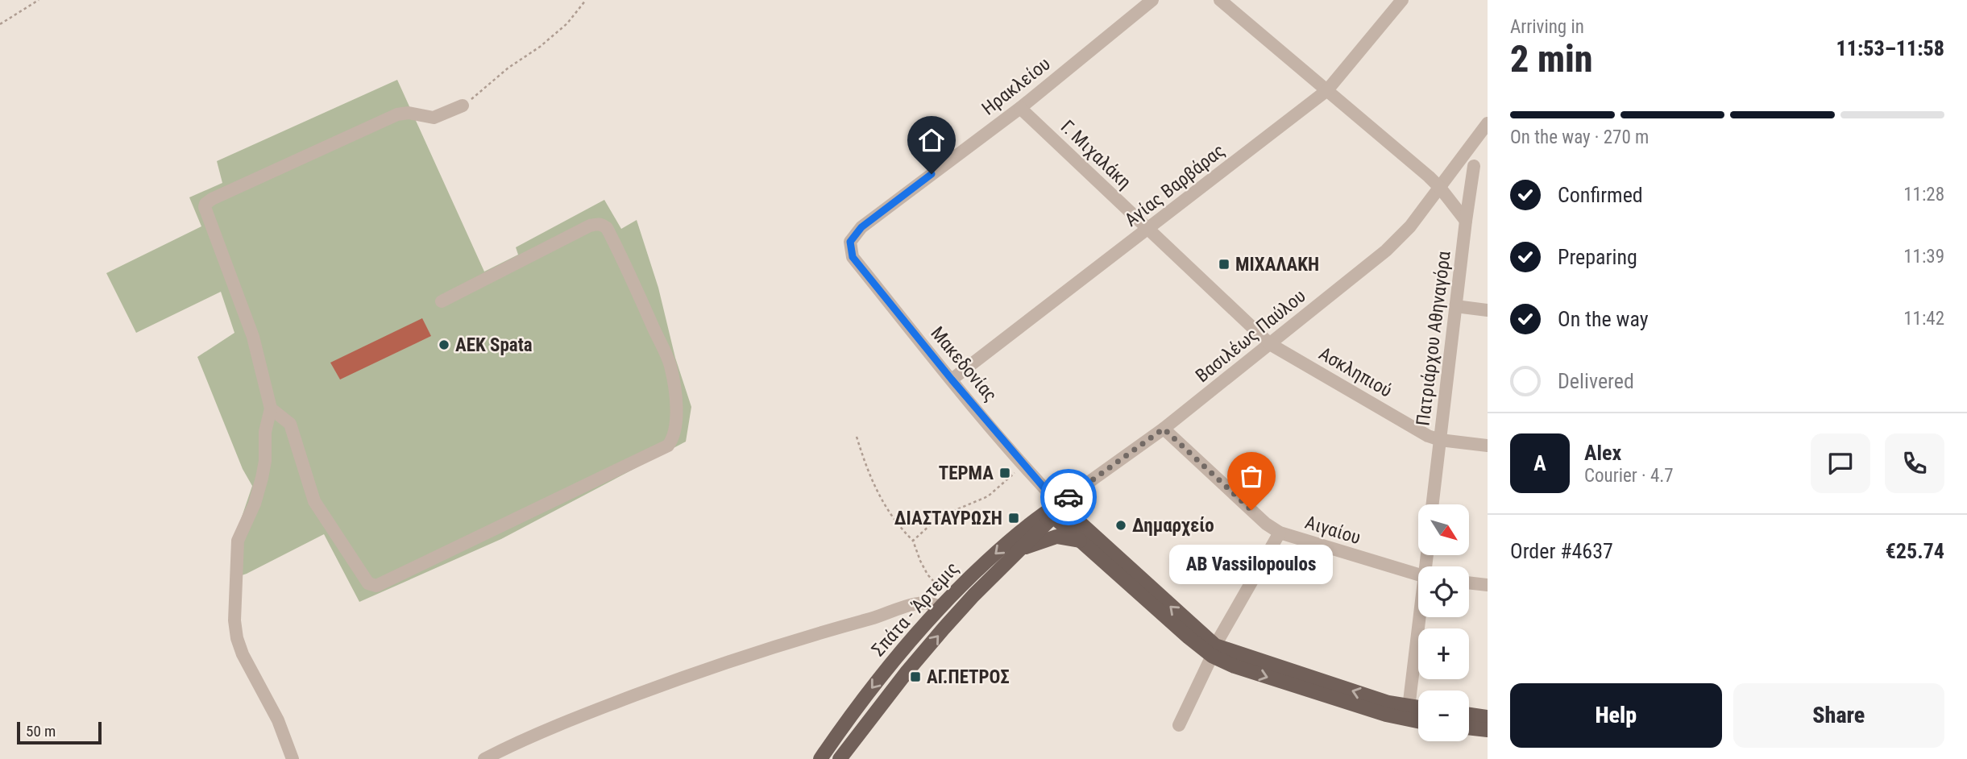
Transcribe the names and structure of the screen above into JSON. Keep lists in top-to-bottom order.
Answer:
{
  "streets": {
    "main road": ["Σπάτα - Άρτεμις"],
    "street": [
      "Ηρακλείου",
      "Γ. Μιχαλάκη",
      "Αγίας Βαρβάρας",
      "Βασιλέως Παύλου",
      "Πατριάρχου Αθηναγόρα",
      "Μακεδονίας",
      "Ασκληπιού",
      "Αιγαίου"
    ]
  },
  "crossings": [
    ["Ηρακλείου", "Γ. Μιχαλάκη"],
    ["Ηρακλείου", "Μακεδονίας"],
    ["Γ. Μιχαλάκη", "Αγίας Βαρβάρας"],
    ["Γ. Μιχαλάκη", "Βασιλέως Παύλου"],
    ["Γ. Μιχαλάκη", "Ασκληπιού"],
    ["Αγίας Βαρβάρας", "Μακεδονίας"],
    ["Βασιλέως Παύλου", "Μακεδονίας"],
    ["Βασιλέως Παύλου", "Ασκληπιού"],
    ["Βασιλέως Παύλου", "Αιγαίου"],
    ["Βασιλέως Παύλου", "Σπάτα - Άρτεμις"],
    ["Πατριάρχου Αθηναγόρα", "Ασκληπιού"],
    ["Μακεδονίας", "Σπάτα - Άρτεμις"]
  ],
  "places": {
    "transit": [
      "ΜΙΧΑΛΑΚΗ",
      "ΤΕΡΜΑ",
      "ΔΙΑΣΤΑΥΡΩΣΗ",
      "ΑΓ.ΠΕΤΡΟΣ"
    ],
    "other": ["AEK Spata", "AB Vassilopoulos", "Δημαρχείο"]
  },
  "scale_bar": "50 m",
  "north": "bottom right",
  "page": {
    "heading": ["2 min", "Arriving in", "11:53–11:58"],
    "panel": [
      "Alex",
      "Courier · 4.7",
      "Order #4637",
      "€25.74"
    ],
    "bar": "On the way · 270 m",
    "list": [
      ["Confirmed", "11:28"],
      ["Preparing", "11:39"],
      ["On the way", "11:42"],
      "Delivered"
    ],
    "round": "A",
    "map_buttons": ["+", "−"],
    "bubble": "AB Vassilopoulos",
    "buttons": ["Help", "Share"],
    "scale": "50 m"
  }
}
